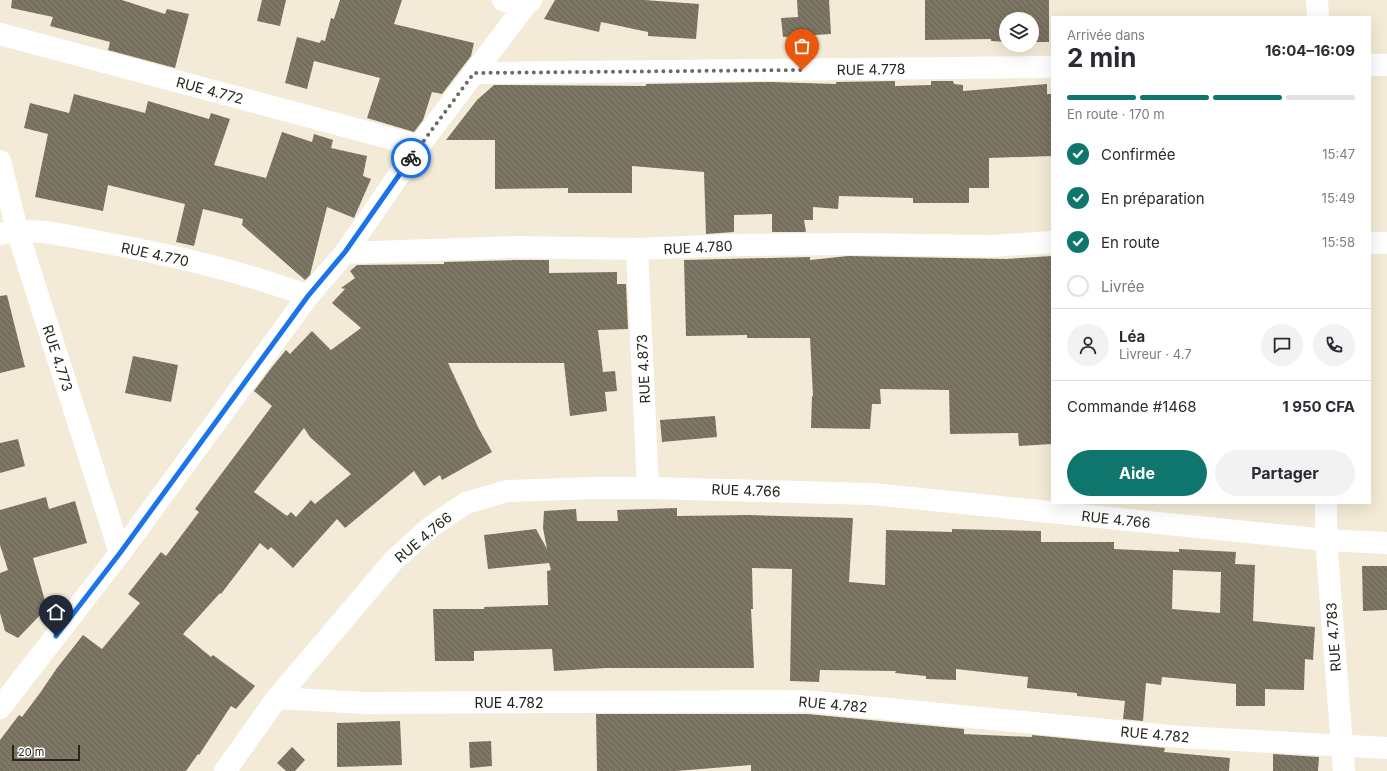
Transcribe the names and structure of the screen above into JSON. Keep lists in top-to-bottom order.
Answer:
{
  "streets": {
    "street": [
      "RUE 4.778",
      "RUE 4.772",
      "RUE 4.780",
      "RUE 4.770",
      "RUE 4.773",
      "RUE 4.873",
      "RUE 4.766",
      "RUE 4.783",
      "RUE 4.782"
    ]
  },
  "crossings": [
    ["RUE 4.780", "RUE 4.873"],
    ["RUE 4.770", "RUE 4.773"],
    ["RUE 4.873", "RUE 4.766"],
    ["RUE 4.766", "RUE 4.783"],
    ["RUE 4.766", "RUE 4.782"],
    ["RUE 4.783", "RUE 4.782"]
  ],
  "scale_bar": "20 m",
  "page": {
    "heading": ["2 min", "Arrivée dans", "16:04–16:09"],
    "panel": [
      "Léa",
      "Livreur · 4.7",
      "Commande #1468",
      "1 950 CFA"
    ],
    "bar": "En route · 170 m",
    "list": [
      ["Confirmée", "15:47"],
      ["En préparation", "15:49"],
      ["En route", "15:58"],
      "Livrée"
    ],
    "buttons": ["Aide", "Partager"],
    "scale": "20 m"
  }
}
